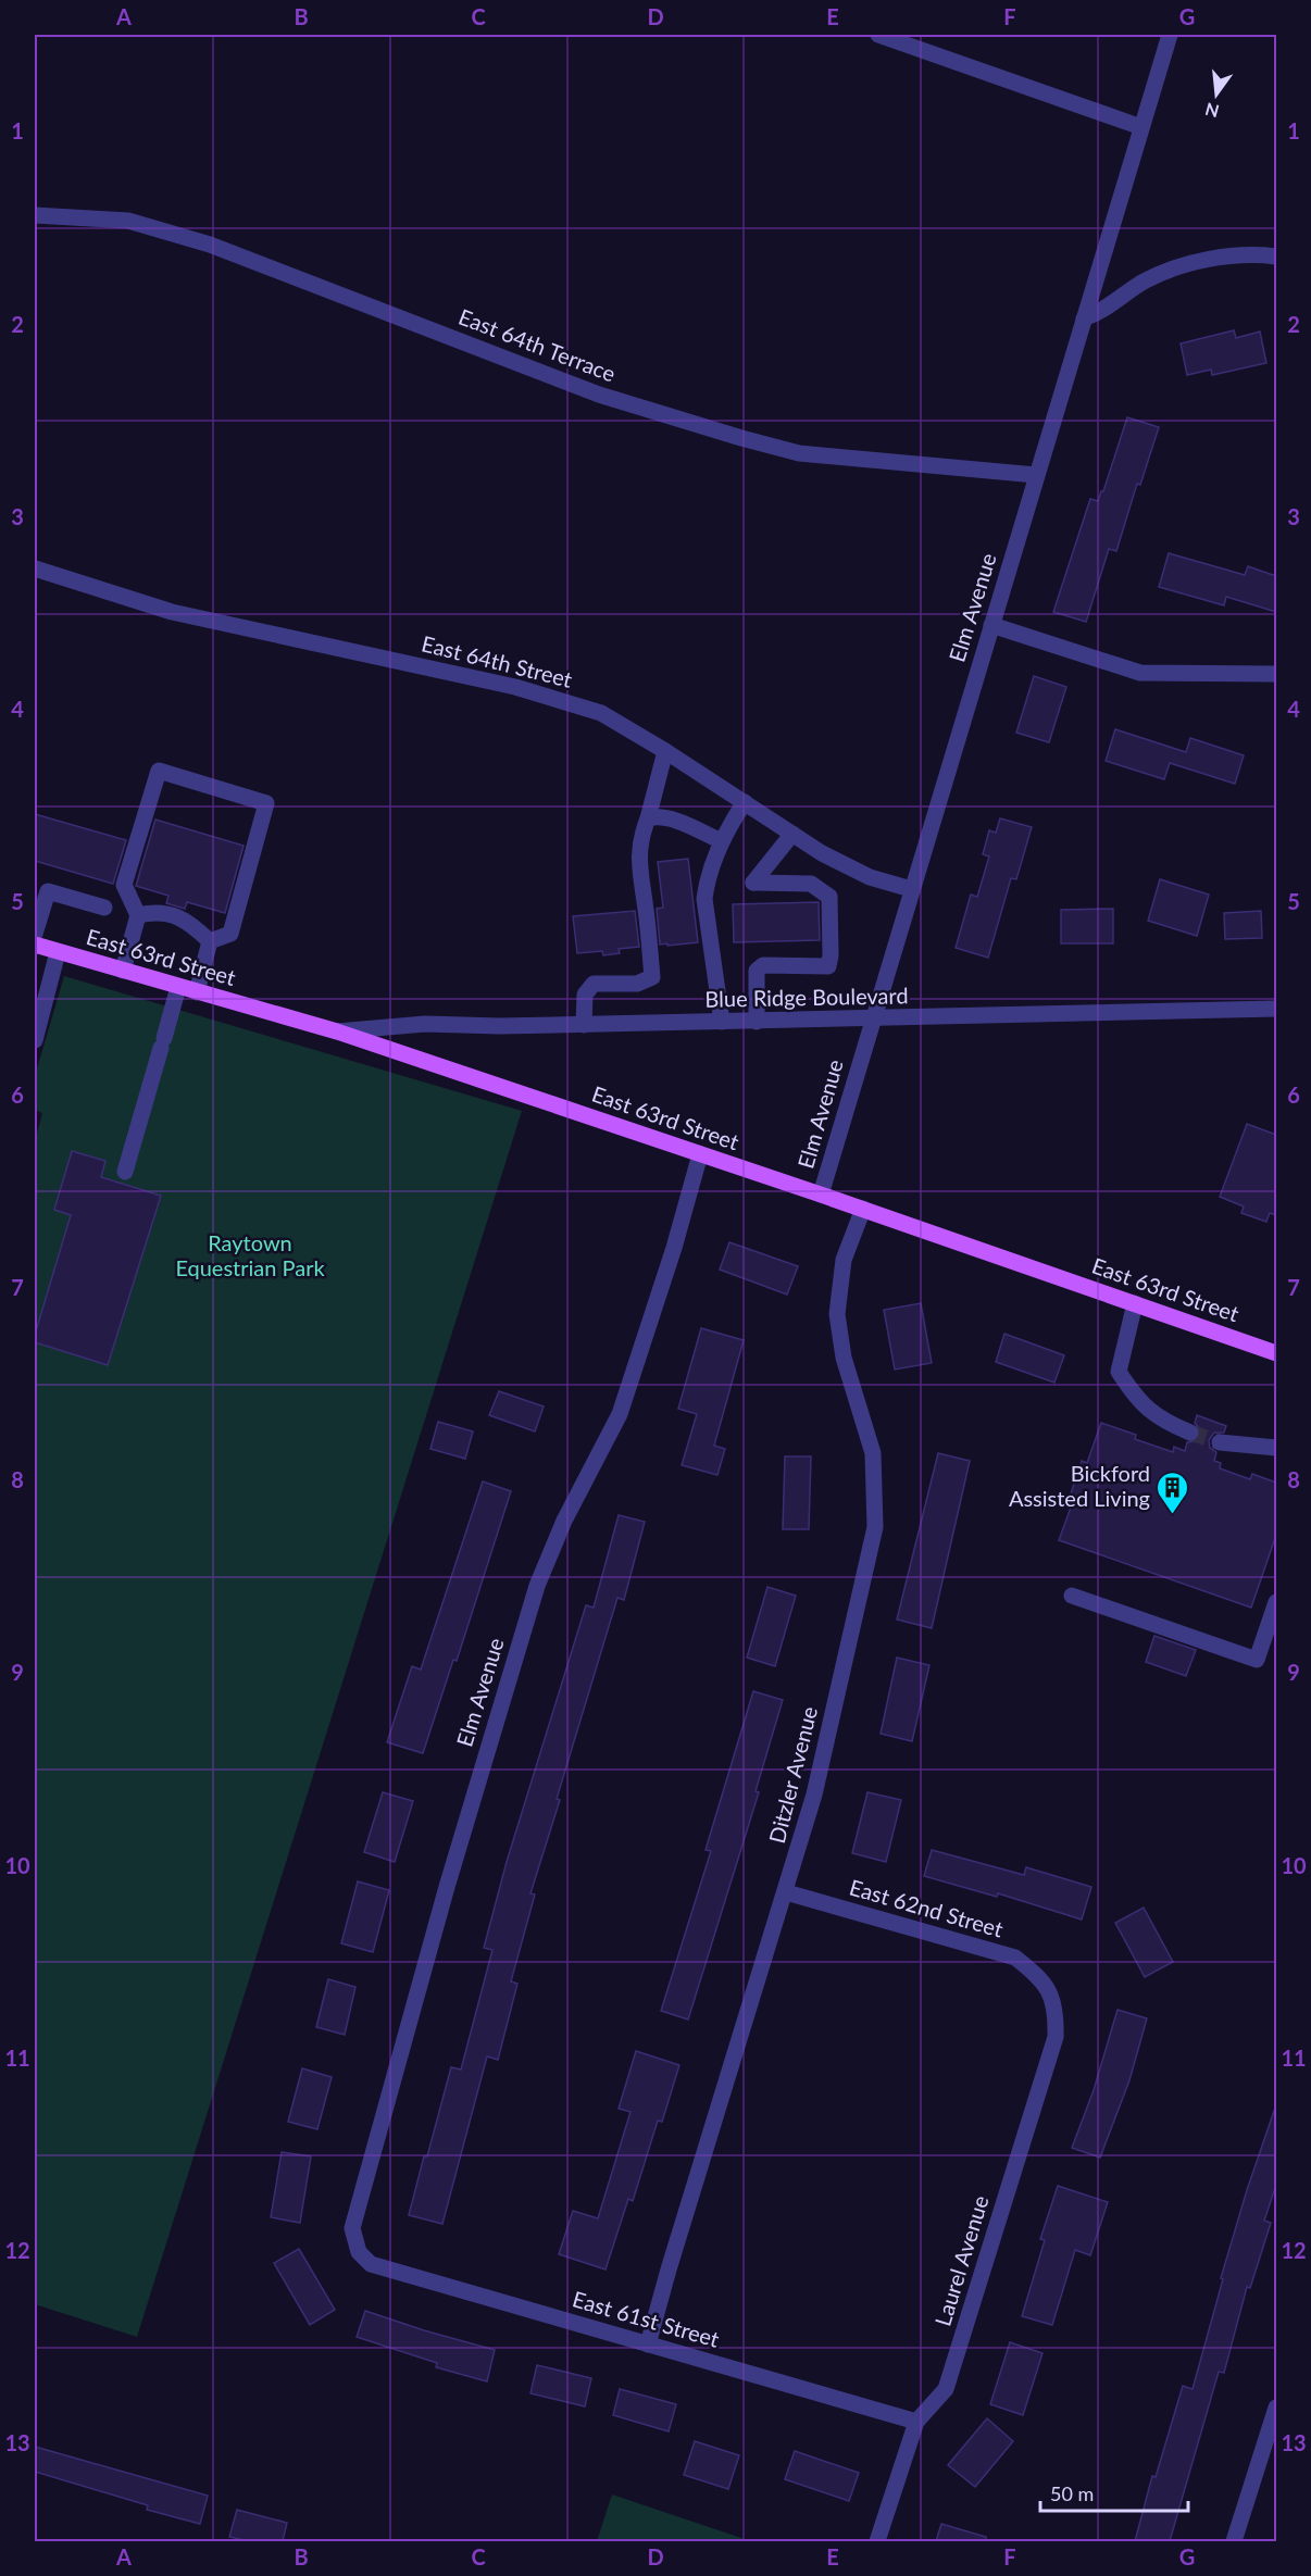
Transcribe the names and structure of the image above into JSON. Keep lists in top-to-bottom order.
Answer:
{
  "streets": {
    "main road": ["East 63rd Street"],
    "street": [
      "East 64th Terrace",
      "Elm Avenue",
      "East 64th Street",
      "Blue Ridge Boulevard",
      "Ditzler Avenue",
      "East 62nd Street",
      "Laurel Avenue",
      "East 61st Street"
    ]
  },
  "crossings": [
    ["East 64th Terrace", "Elm Avenue"],
    ["Elm Avenue", "East 64th Street"],
    ["Elm Avenue", "East 63rd Street"],
    ["Elm Avenue", "Blue Ridge Boulevard"],
    ["Elm Avenue", "East 61st Street"],
    ["East 63rd Street", "Blue Ridge Boulevard"],
    ["East 63rd Street", "Ditzler Avenue"],
    ["Ditzler Avenue", "East 62nd Street"],
    ["Ditzler Avenue", "East 61st Street"],
    ["East 62nd Street", "Laurel Avenue"],
    ["Laurel Avenue", "East 61st Street"]
  ],
  "parks": ["Raytown Equestrian Park"],
  "places": {
    "building": ["Bickford Assisted Living"]
  },
  "scale_bar": "50 m",
  "north": "bottom",
  "grid": {
    "columns": [
      "A",
      "B",
      "C",
      "D",
      "E",
      "F",
      "G"
    ],
    "rows": [
      "1",
      "2",
      "3",
      "4",
      "5",
      "6",
      "7",
      "8",
      "9",
      "10",
      "11",
      "12",
      "13"
    ]
  }
}
